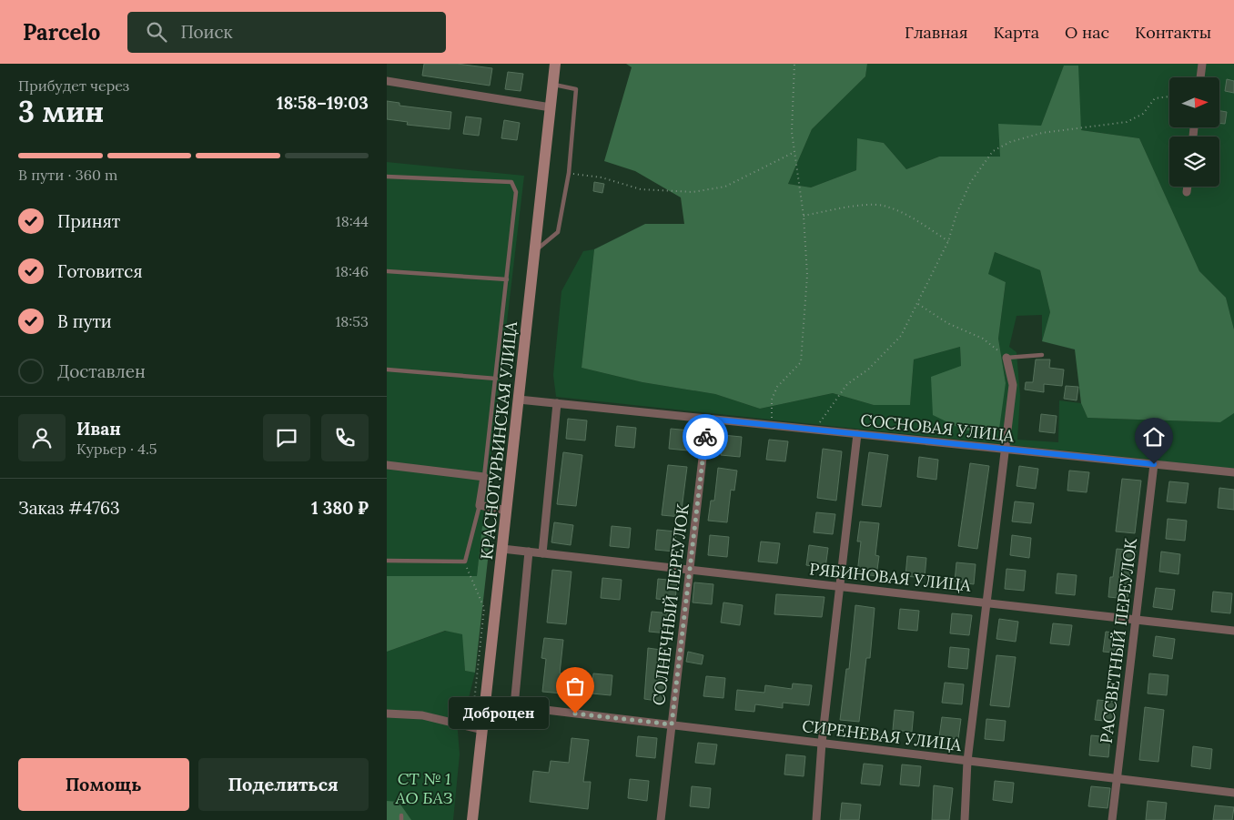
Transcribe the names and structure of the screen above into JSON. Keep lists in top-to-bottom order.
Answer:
{
  "streets": {
    "main road": ["КРАСНОТУРЬИНСКАЯ УЛИЦА"],
    "street": [
      "СОСНОВАЯ УЛИЦА",
      "РЯБИНОВАЯ УЛИЦА",
      "СОЛНЕЧНЫЙ ПЕРЕУЛОК",
      "РАССВЕТНЫЙ ПЕРЕУЛОК",
      "СИРЕНЕВАЯ УЛИЦА"
    ]
  },
  "crossings": [
    ["СОСНОВАЯ УЛИЦА", "КРАСНОТУРЬИНСКАЯ УЛИЦА"],
    ["СОСНОВАЯ УЛИЦА", "СОЛНЕЧНЫЙ ПЕРЕУЛОК"],
    ["СОСНОВАЯ УЛИЦА", "РАССВЕТНЫЙ ПЕРЕУЛОК"],
    ["КРАСНОТУРЬИНСКАЯ УЛИЦА", "РЯБИНОВАЯ УЛИЦА"],
    ["КРАСНОТУРЬИНСКАЯ УЛИЦА", "СИРЕНЕВАЯ УЛИЦА"],
    ["РЯБИНОВАЯ УЛИЦА", "СОЛНЕЧНЫЙ ПЕРЕУЛОК"],
    ["РЯБИНОВАЯ УЛИЦА", "РАССВЕТНЫЙ ПЕРЕУЛОК"],
    ["СОЛНЕЧНЫЙ ПЕРЕУЛОК", "СИРЕНЕВАЯ УЛИЦА"],
    ["РАССВЕТНЫЙ ПЕРЕУЛОК", "СИРЕНЕВАЯ УЛИЦА"]
  ],
  "parks": ["СТ № 1 АО БАЗ"],
  "places": ["Доброцен"],
  "north": "right",
  "page": {
    "header": "Parcelo",
    "search": "Поиск",
    "nav": [
      "Главная",
      "Карта",
      "О нас",
      "Контакты"
    ],
    "heading": ["3 мин", "Прибудет через", "18:58–19:03"],
    "panel": [
      "Иван",
      "Курьер · 4.5",
      "Заказ #4763",
      "1 380 ₽"
    ],
    "bar": "В пути · 360 m",
    "list": [
      ["Принят", "18:44"],
      ["Готовится", "18:46"],
      ["В пути", "18:53"],
      "Доставлен"
    ],
    "bubble": "Доброцен",
    "buttons": ["Помощь", "Поделиться"]
  }
}
